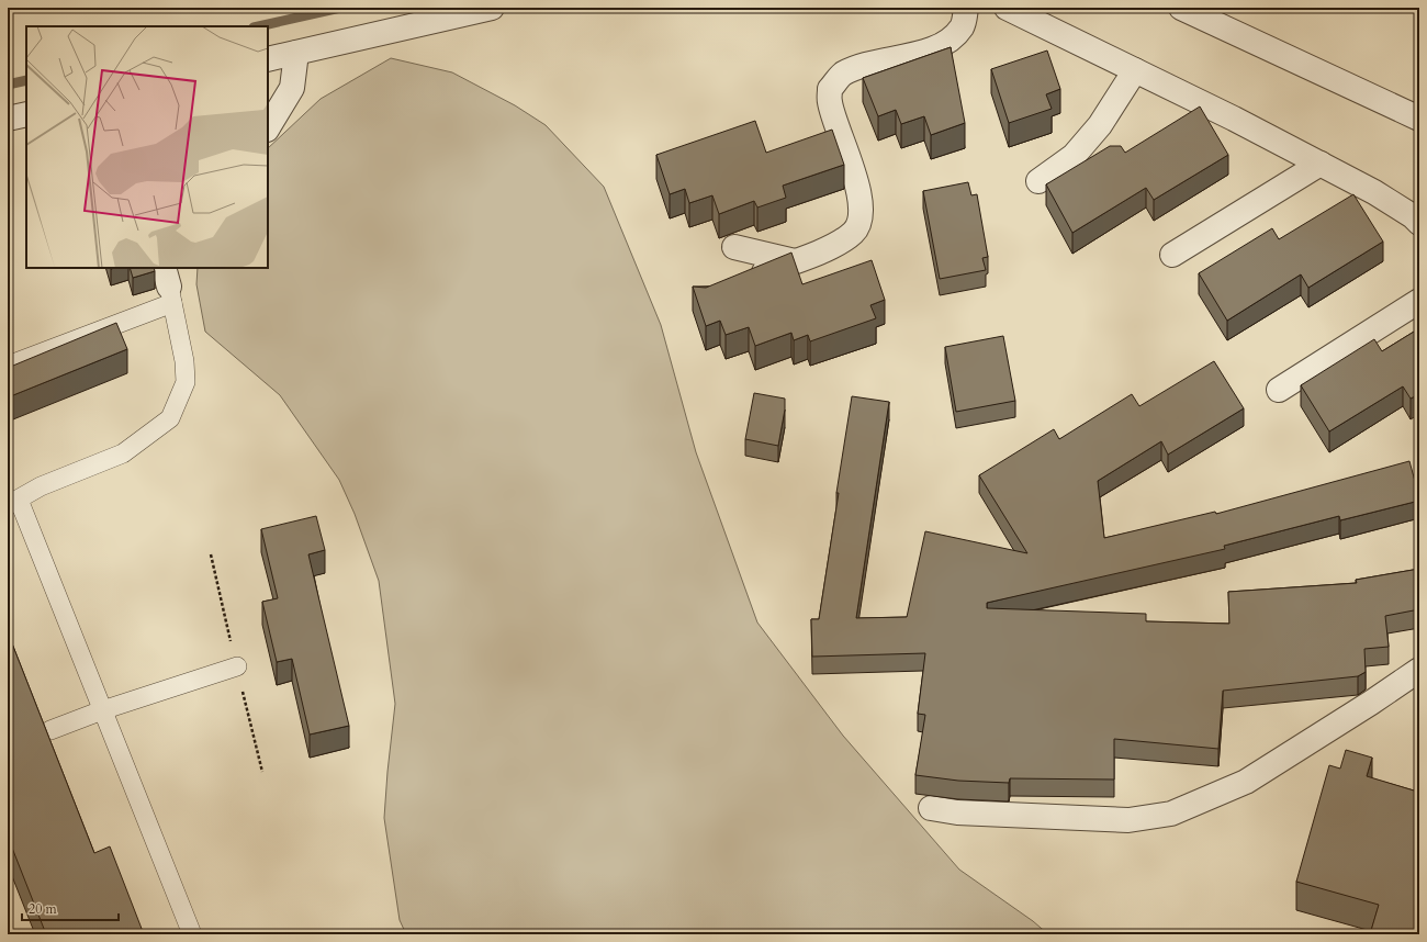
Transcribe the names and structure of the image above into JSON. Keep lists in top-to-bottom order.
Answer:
{
  "scale_bar": "20 m"
}
